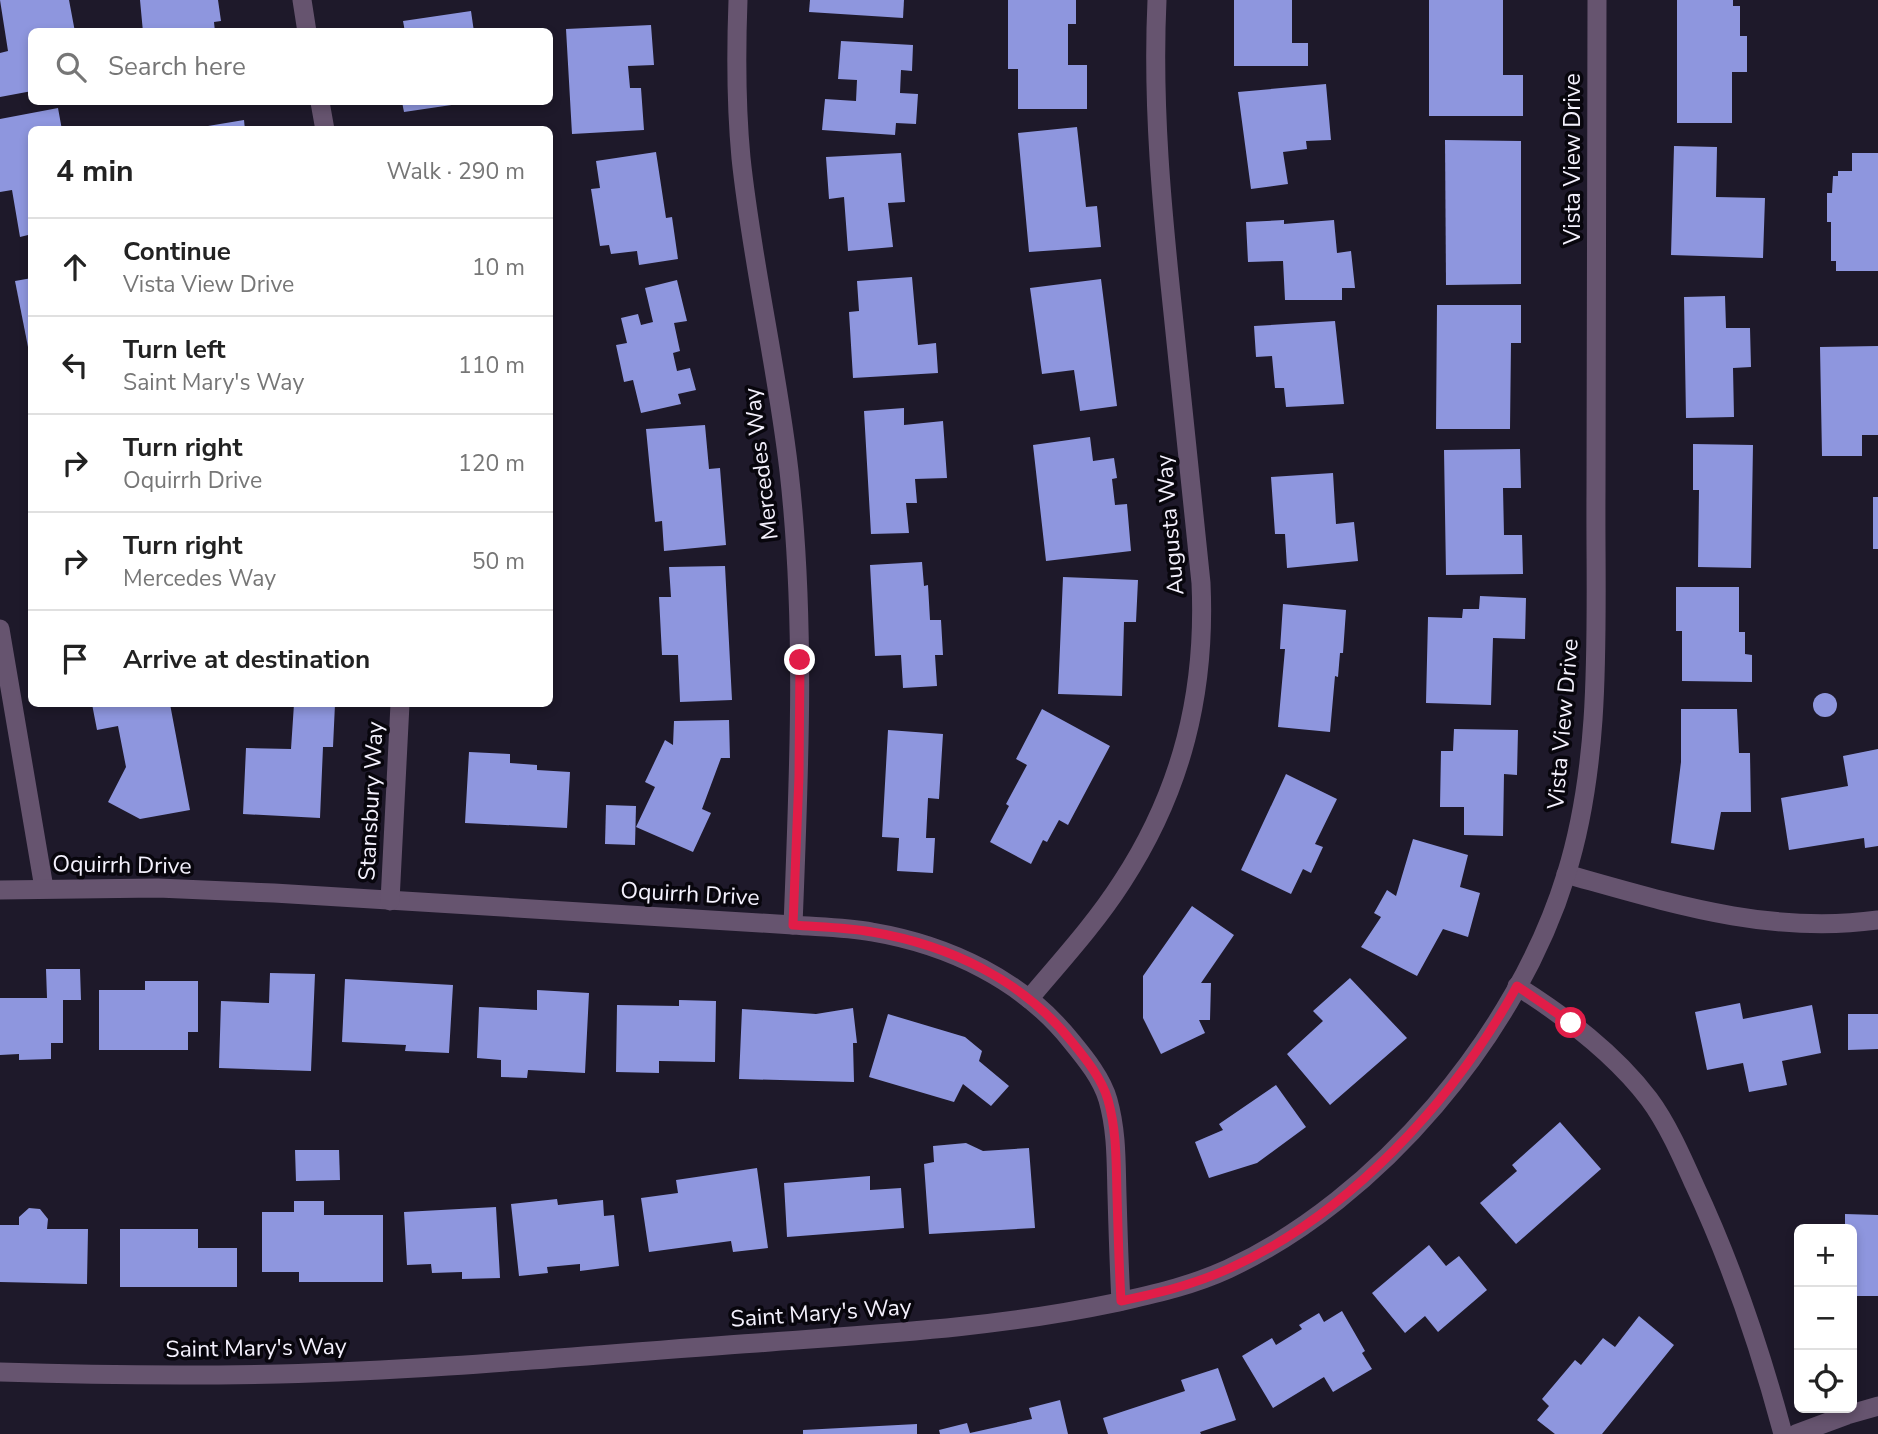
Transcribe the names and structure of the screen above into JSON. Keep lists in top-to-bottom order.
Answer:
{
  "streets": {
    "street": [
      "Vista View Drive",
      "Mercedes Way",
      "Augusta Way",
      "Stansbury Way",
      "Oquirrh Drive",
      "Saint Mary's Way"
    ]
  },
  "crossings": [
    ["Vista View Drive", "Saint Mary's Way"],
    ["Mercedes Way", "Oquirrh Drive"],
    ["Augusta Way", "Oquirrh Drive"],
    ["Stansbury Way", "Oquirrh Drive"],
    ["Oquirrh Drive", "Saint Mary's Way"]
  ],
  "page": {
    "search": "Search here",
    "heading": ["4 min", "Walk · 290 m"],
    "list": [
      ["Continue", "Vista View Drive", "10 m"],
      ["Turn left", "Saint Mary's Way", "110 m"],
      ["Turn right", "Oquirrh Drive", "120 m"],
      ["Turn right", "Mercedes Way", "50 m"],
      "Arrive at destination"
    ],
    "map_buttons": ["+", "−"]
  }
}
